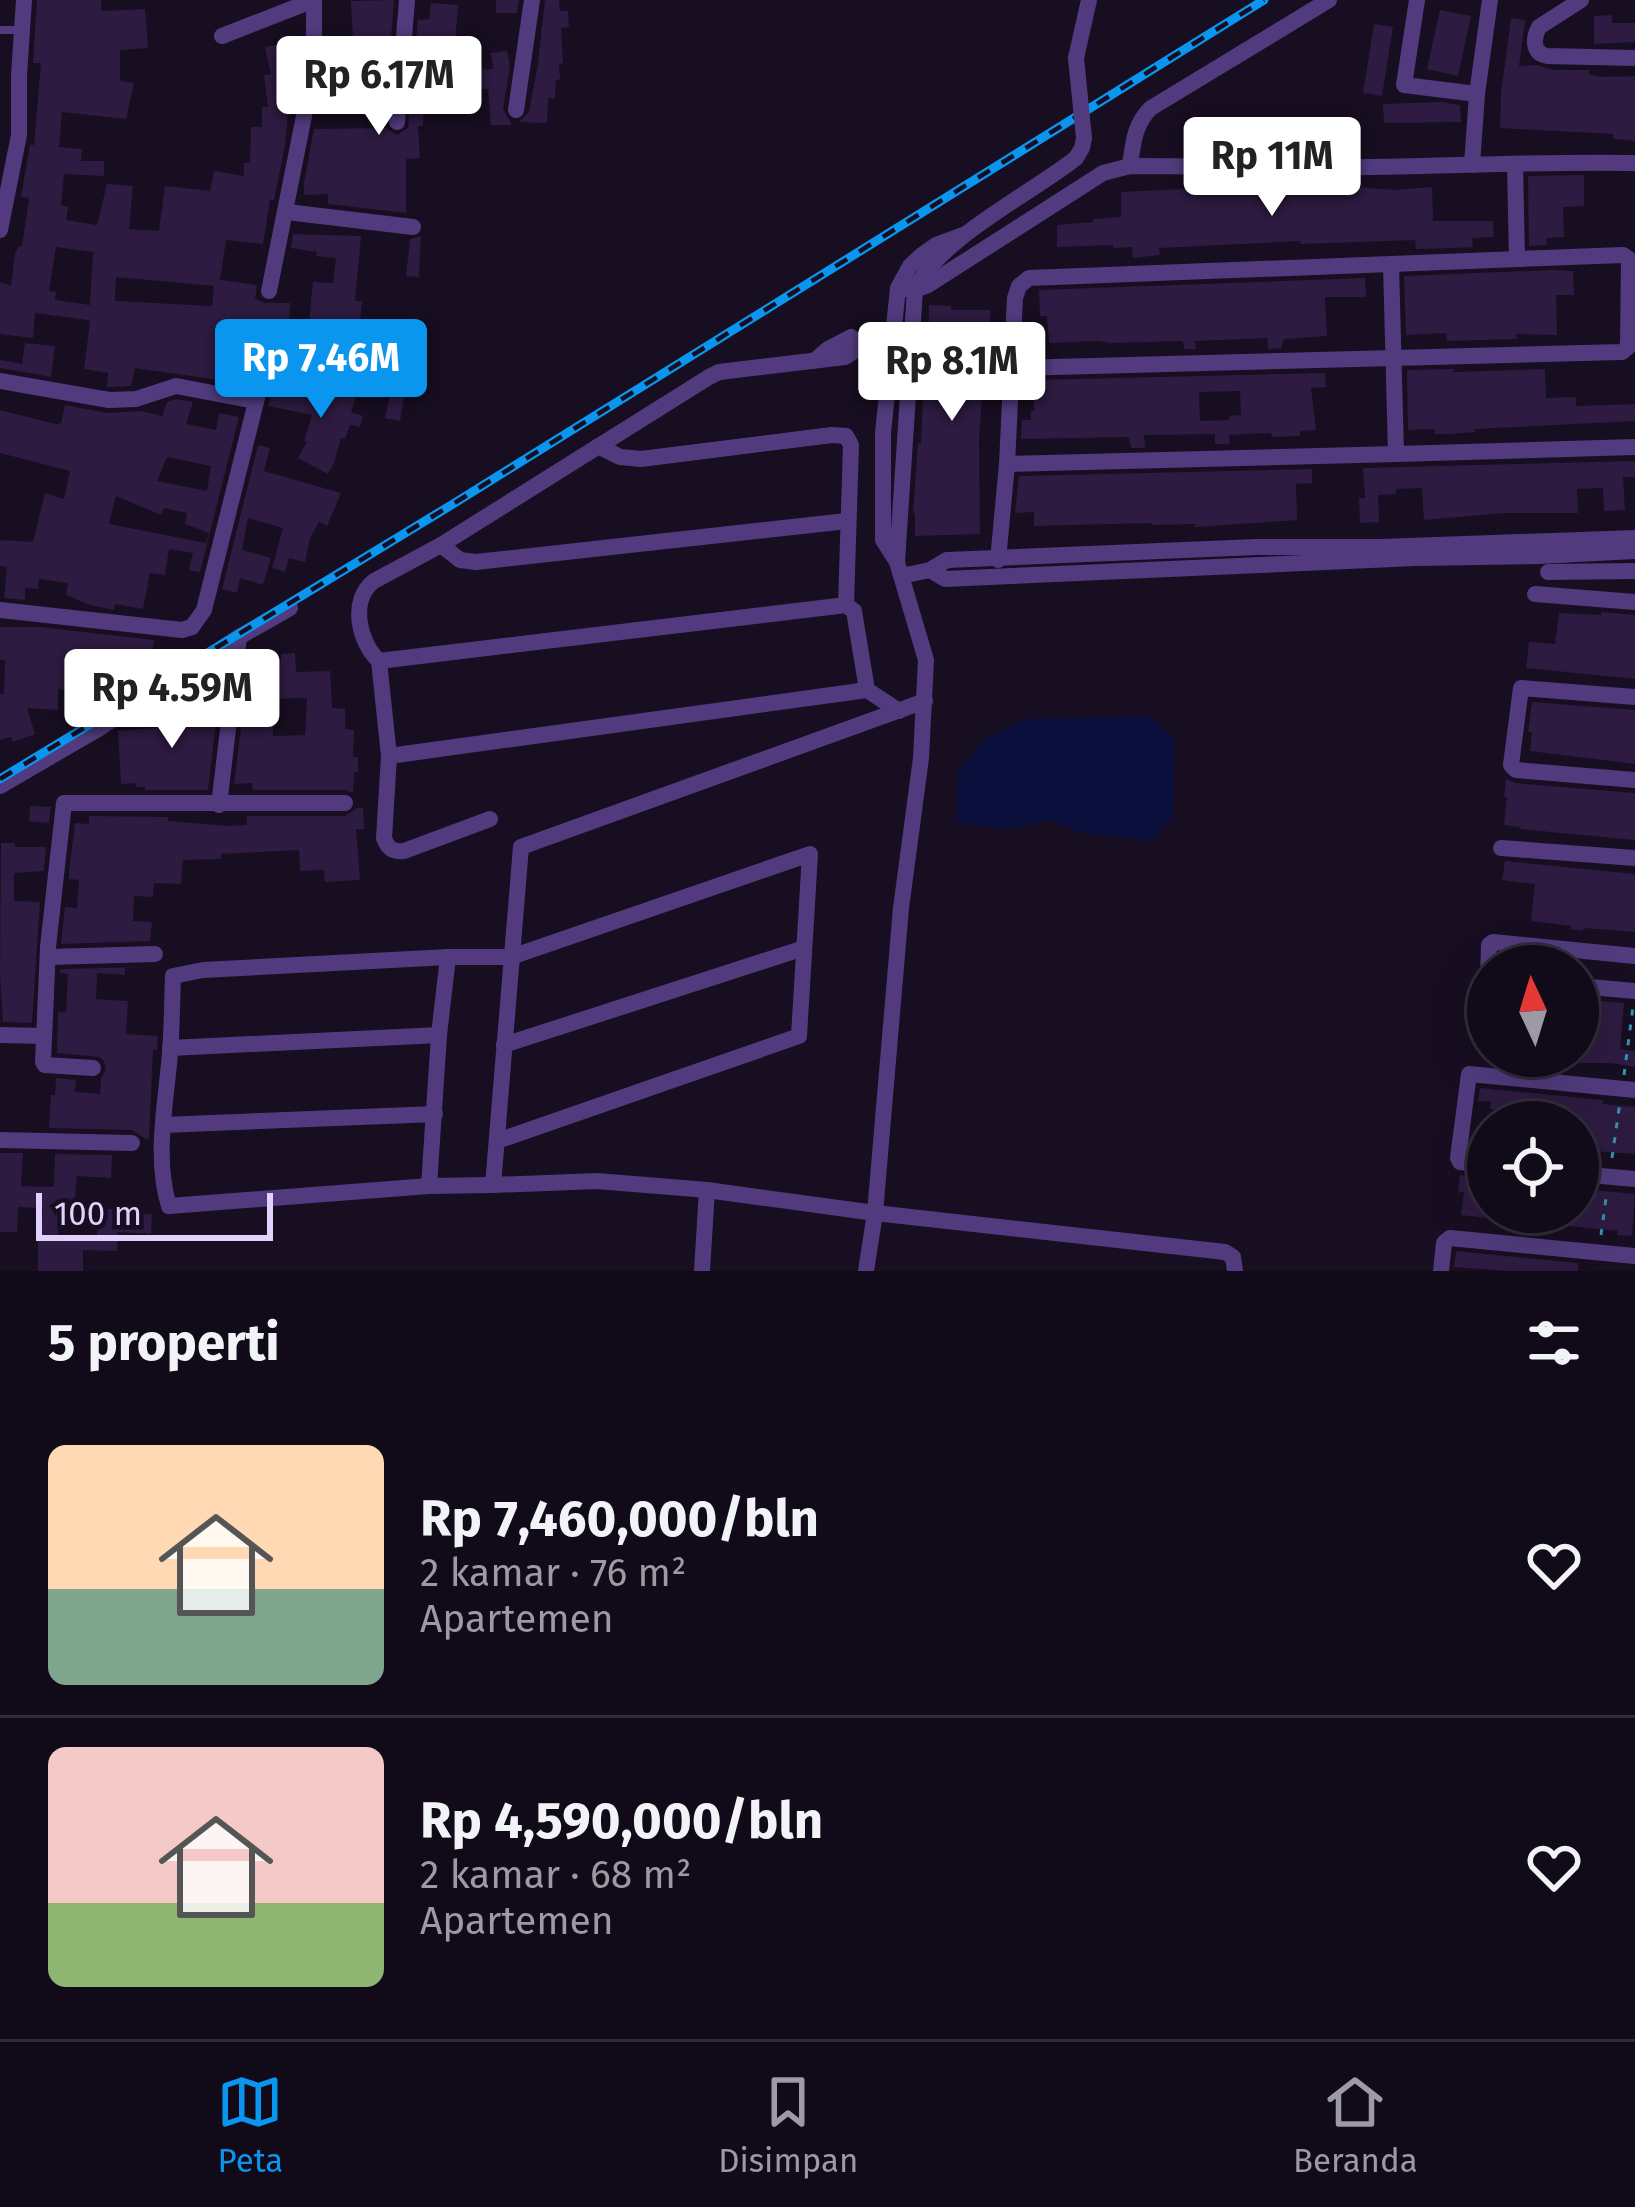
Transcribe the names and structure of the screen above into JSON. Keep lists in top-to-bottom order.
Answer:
{
  "scale_bar": "100 m",
  "north": "top",
  "page": {
    "price": [
      "Rp 6.17M",
      "Rp 11M",
      "Rp 7.46M",
      "Rp 8.1M",
      "Rp 4.59M"
    ],
    "scale": "100 m",
    "heading": "5 properti",
    "list": [
      {
        "name": "Rp 7,460,000/bln",
        "note": "2 kamar · 76 m² · Apartemen"
      },
      {
        "name": "Rp 4,590,000/bln",
        "note": "2 kamar · 68 m² · Apartemen"
      }
    ],
    "tabs": ["Peta", "Disimpan", "Beranda"]
  }
}
